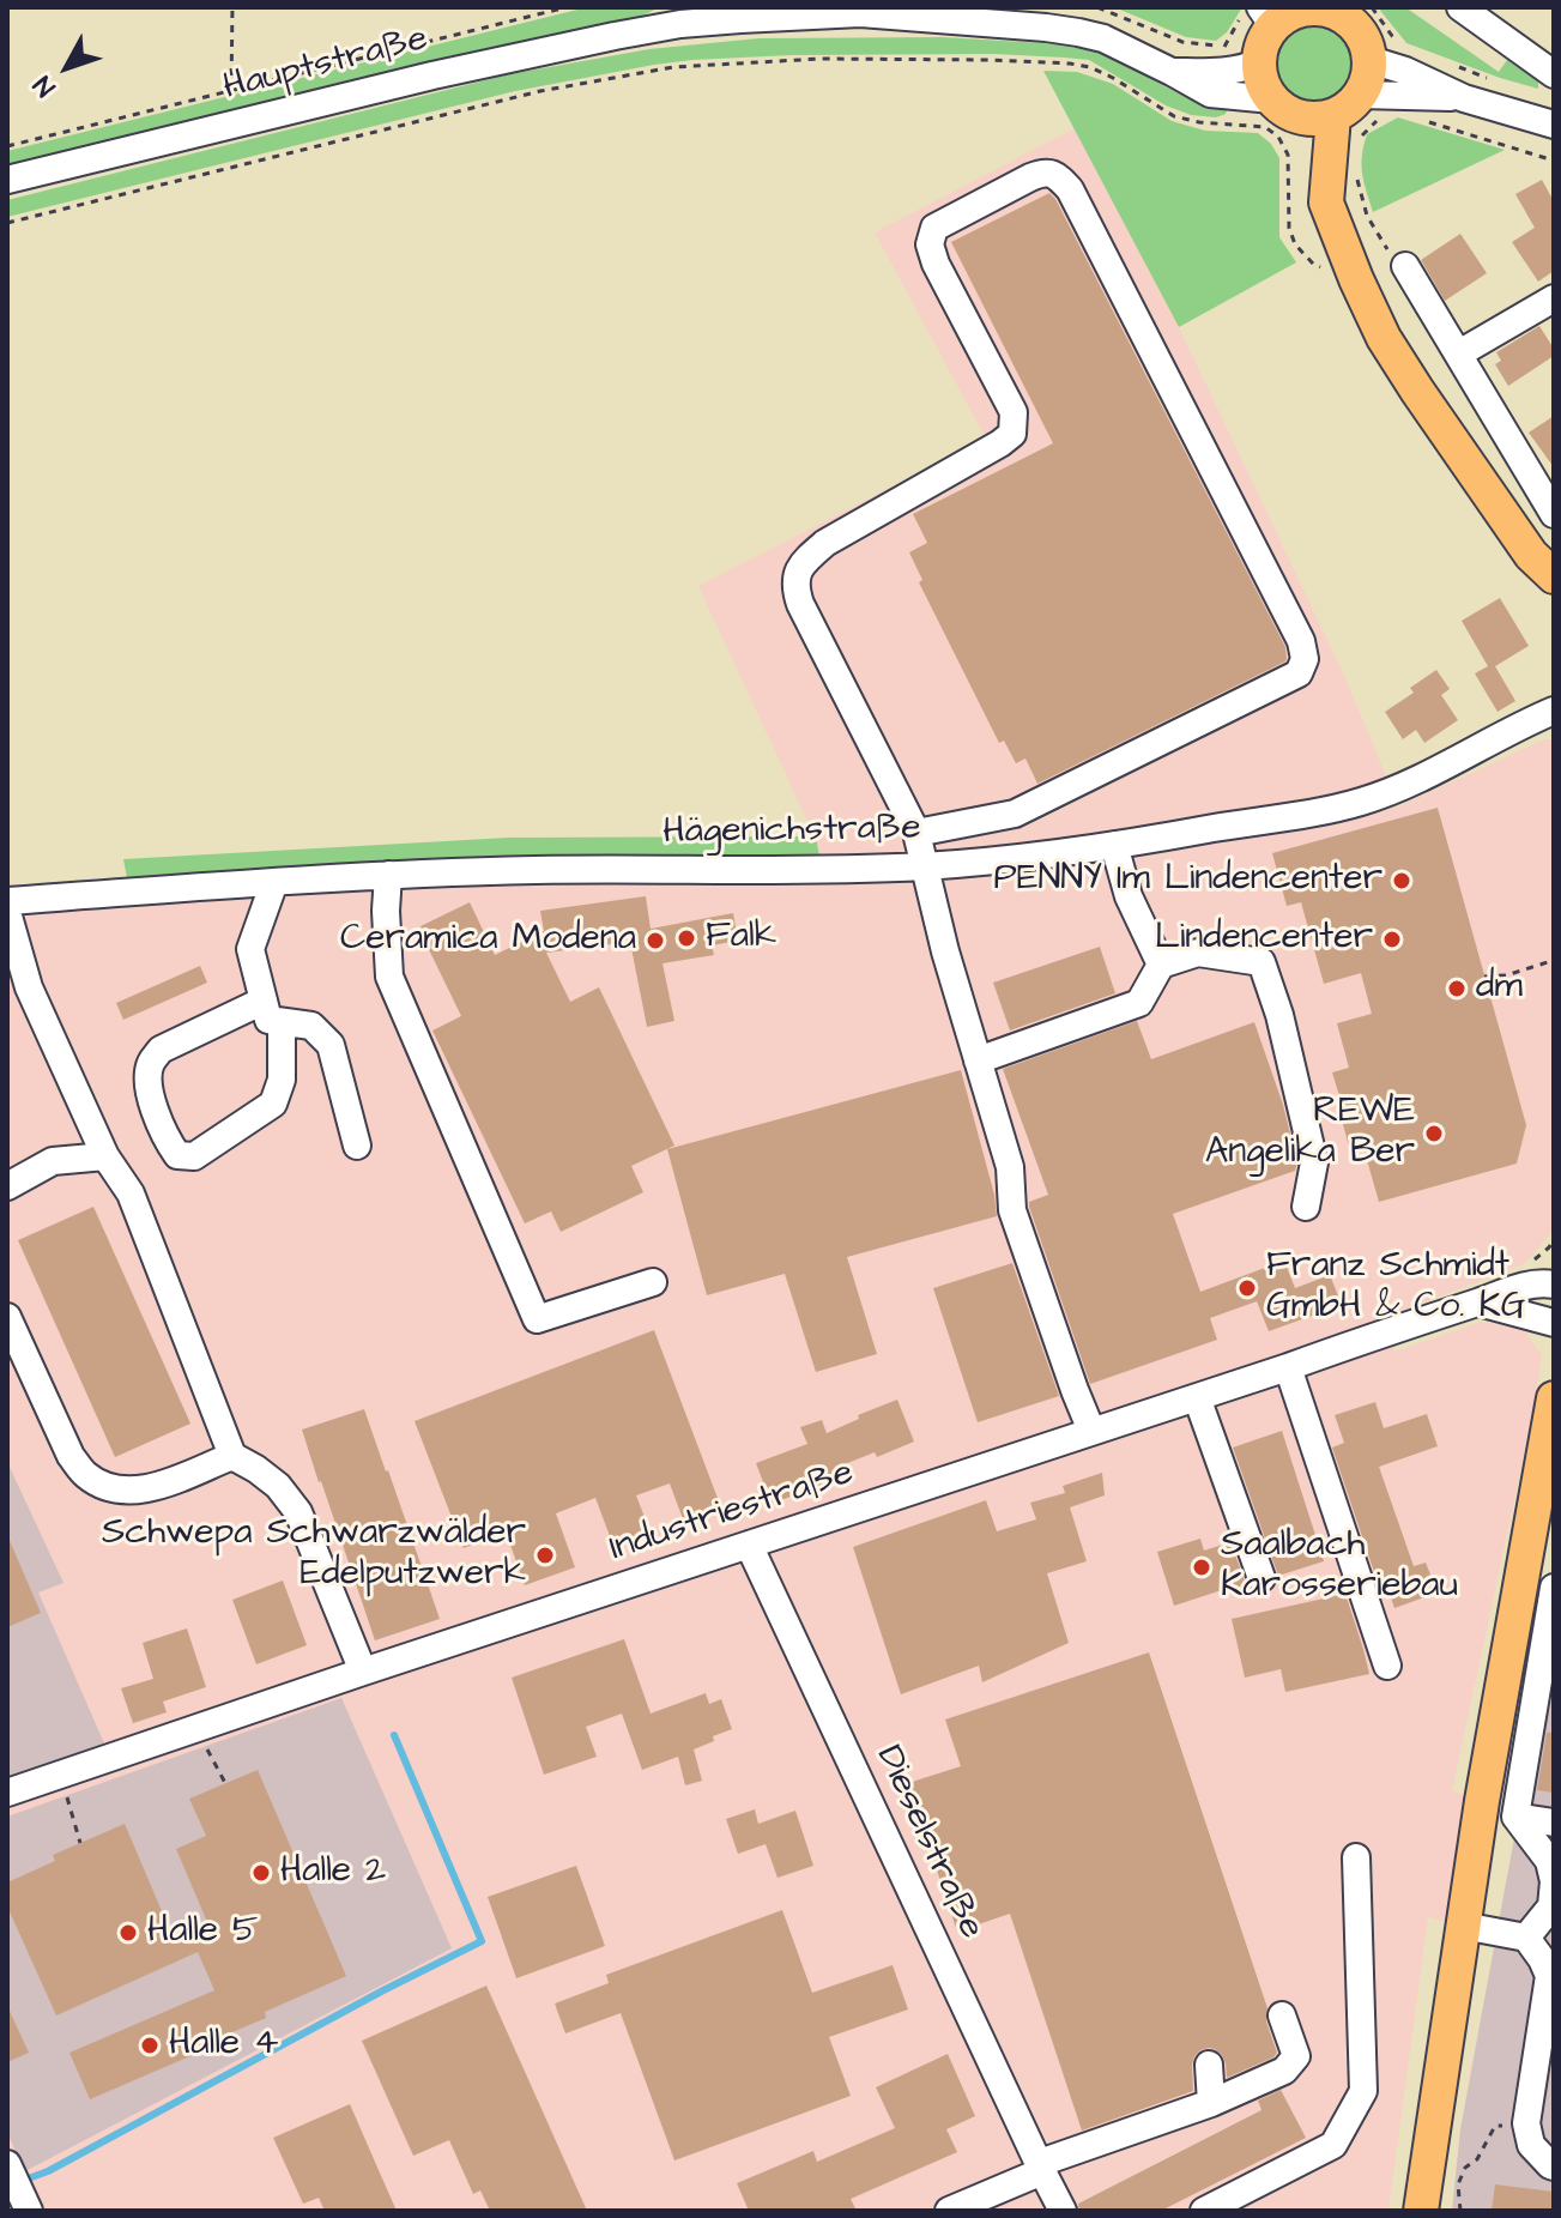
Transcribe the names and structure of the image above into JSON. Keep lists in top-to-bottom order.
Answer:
{
  "streets": {
    "street": [
      "Hauptstraße",
      "Hägenichstraße",
      "Industriestraße",
      "Dieselstraße"
    ]
  },
  "crossings": [
    ["Industriestraße", "Dieselstraße"]
  ],
  "places": [
    "PENNY Im Lindencenter",
    "Falk",
    "Lindencenter",
    "Ceramica Modena",
    "dm",
    "REWE Angelika Ber",
    "Franz Schmidt GmbH & Co. KG",
    "Schwepa Schwarzwälder Edelputzwerk",
    "Saalbach Karosseriebau",
    "Halle 2",
    "Halle 5",
    "Halle 4"
  ],
  "north": "bottom left"
}
